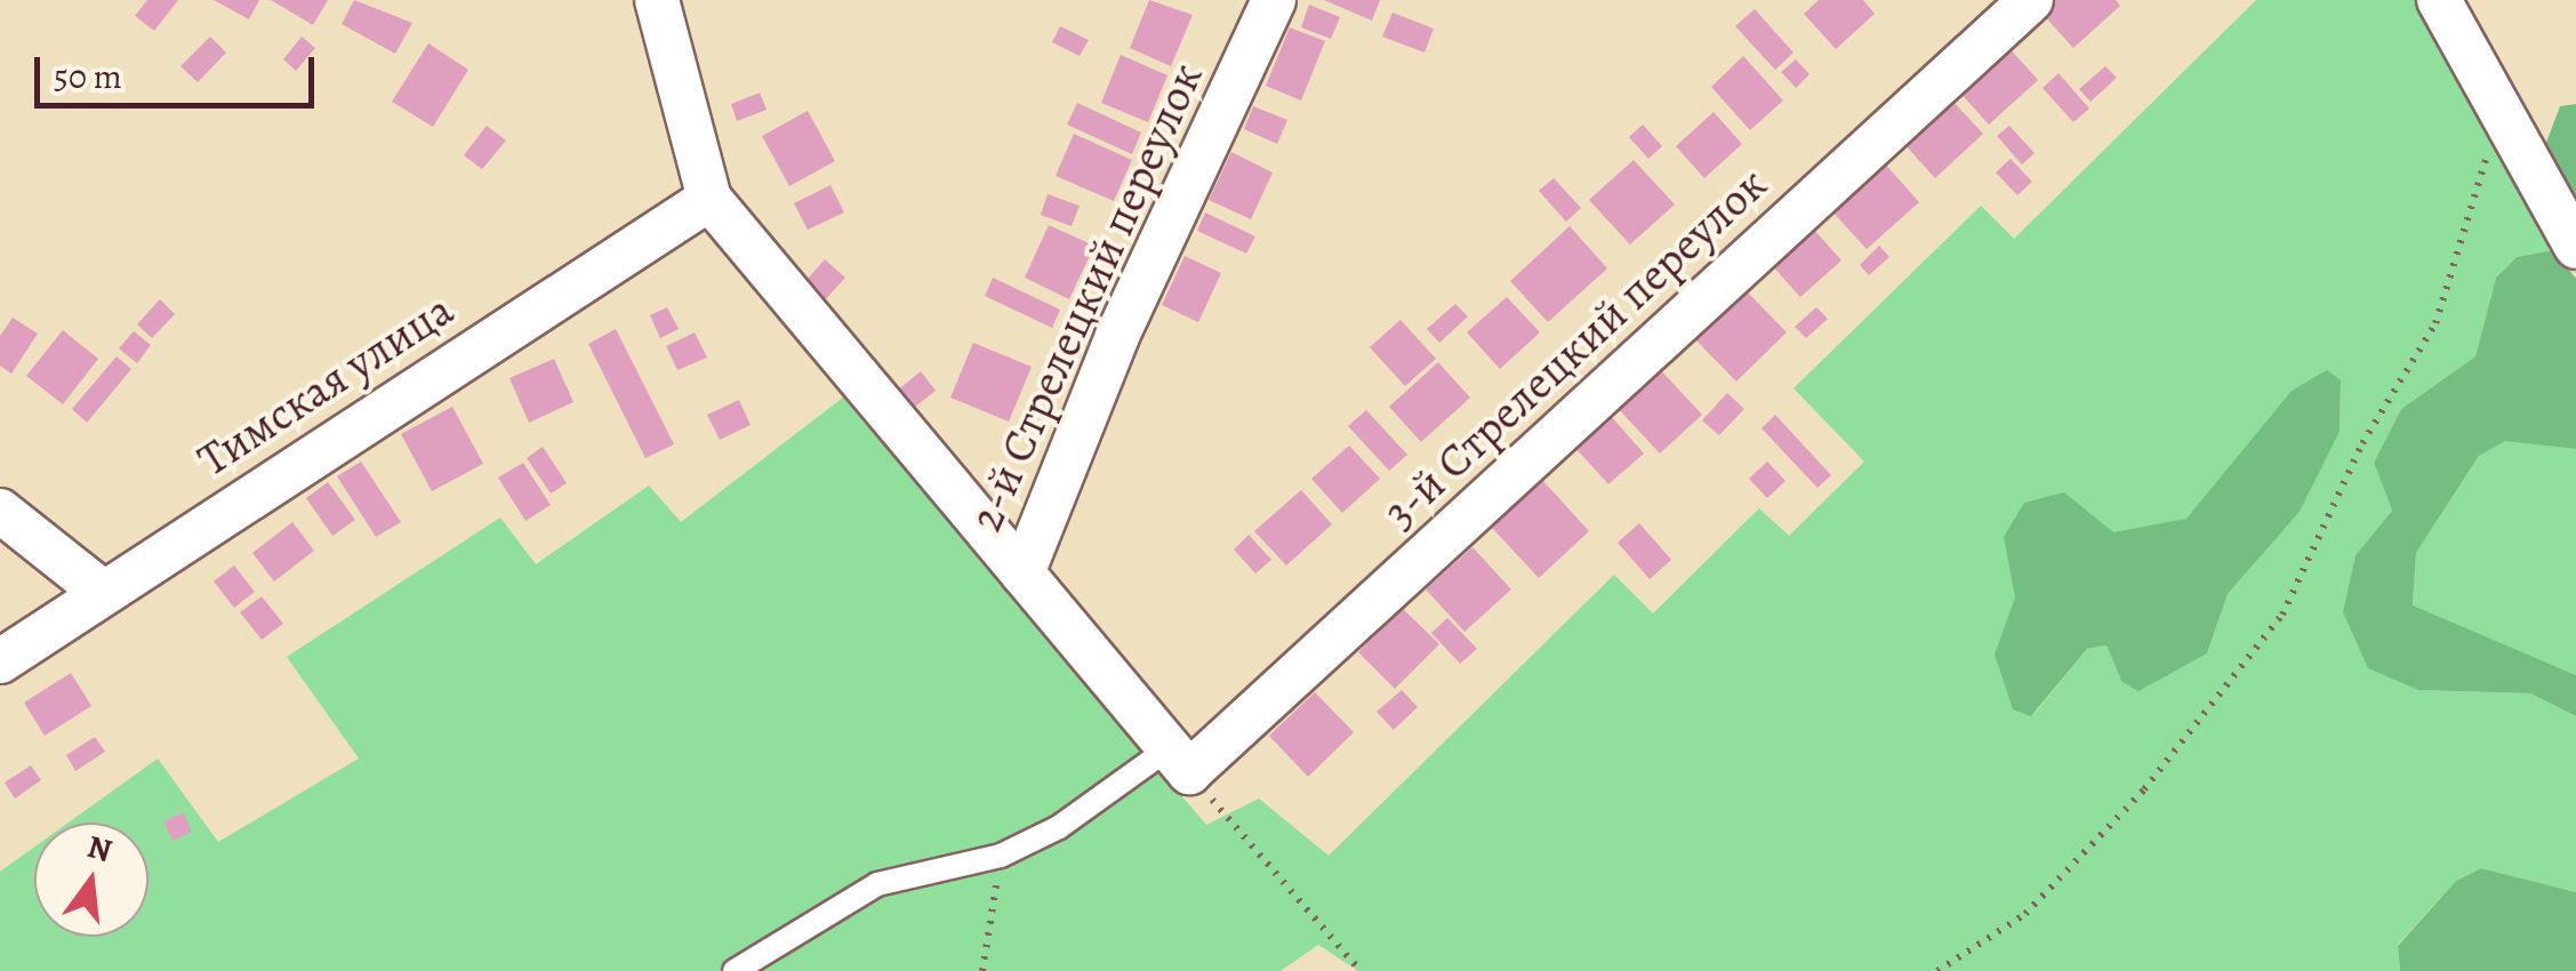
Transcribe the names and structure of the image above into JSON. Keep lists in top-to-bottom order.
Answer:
{
  "streets": {
    "street": ["2-й Стрелецкий переулок", "3-й Стрелецкий переулок", "Тимская улица"]
  },
  "scale_bar": "50 m",
  "north": "top"
}
